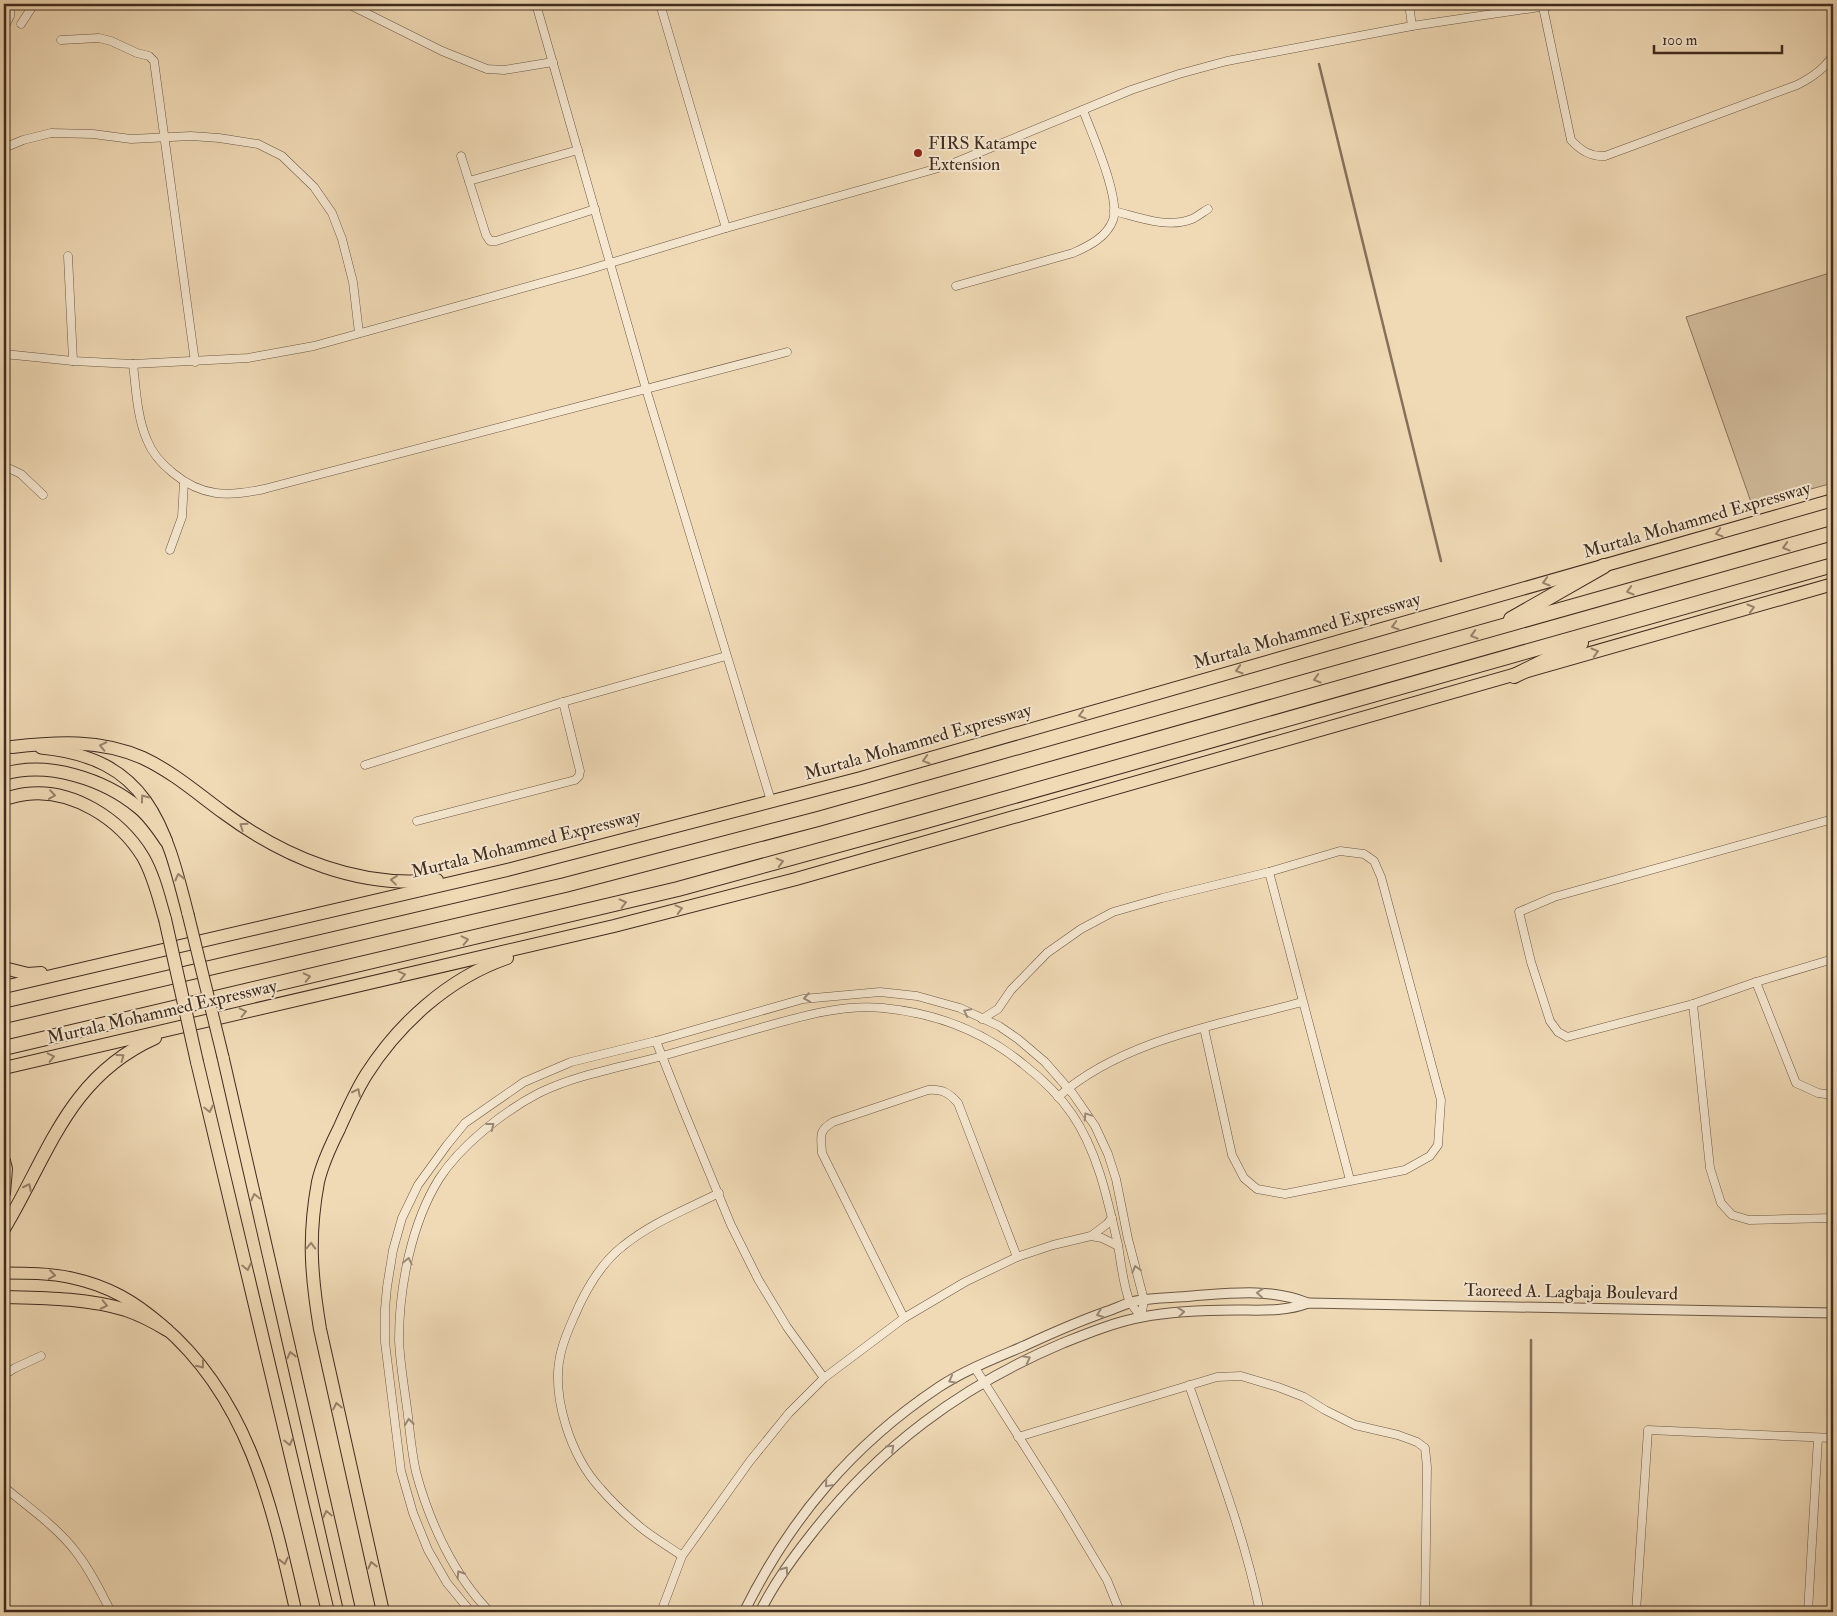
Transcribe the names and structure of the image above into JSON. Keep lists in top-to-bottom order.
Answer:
{
  "streets": {
    "highway": ["Murtala Mohammed Expressway"],
    "street": ["Taoreed A. Lagbaja Boulevard"]
  },
  "places": ["FIRS Katampe Extension"],
  "scale_bar": "100 m"
}
